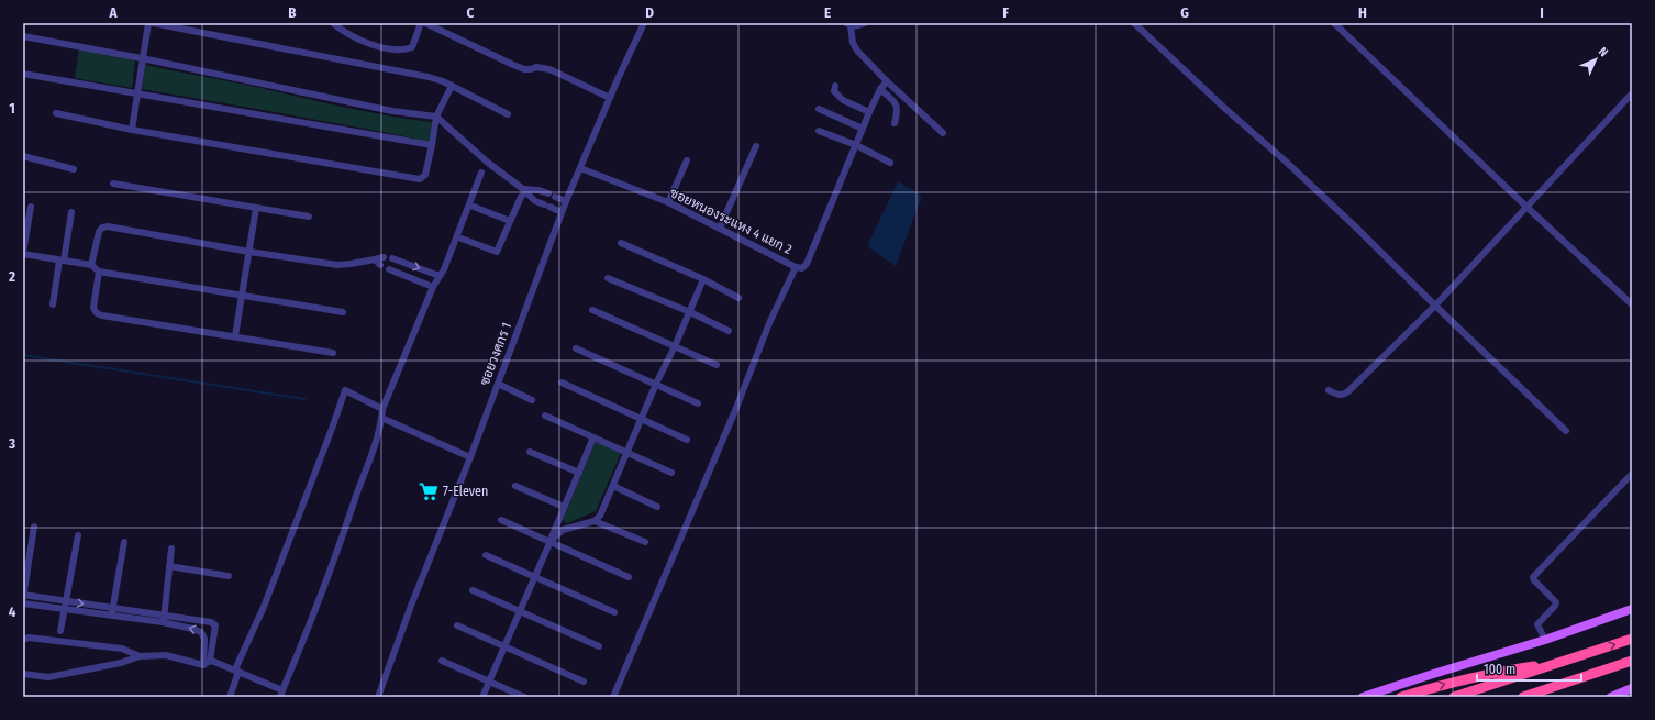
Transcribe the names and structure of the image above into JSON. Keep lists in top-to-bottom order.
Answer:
{
  "streets": {
    "street": ["ซอยหนองระแหง 4 แยก 2", "ซอยวงศกร 1"]
  },
  "crossings": [
    ["ซอยหนองระแหง 4 แยก 2", "ซอยวงศกร 1"]
  ],
  "places": {
    "supermarket": ["7-Eleven"]
  },
  "scale_bar": "100 m",
  "north": "top right",
  "grid": {
    "columns": [
      "A",
      "B",
      "C",
      "D",
      "E",
      "F",
      "G",
      "H",
      "I"
    ],
    "rows": [
      "1",
      "2",
      "3",
      "4"
    ]
  }
}
